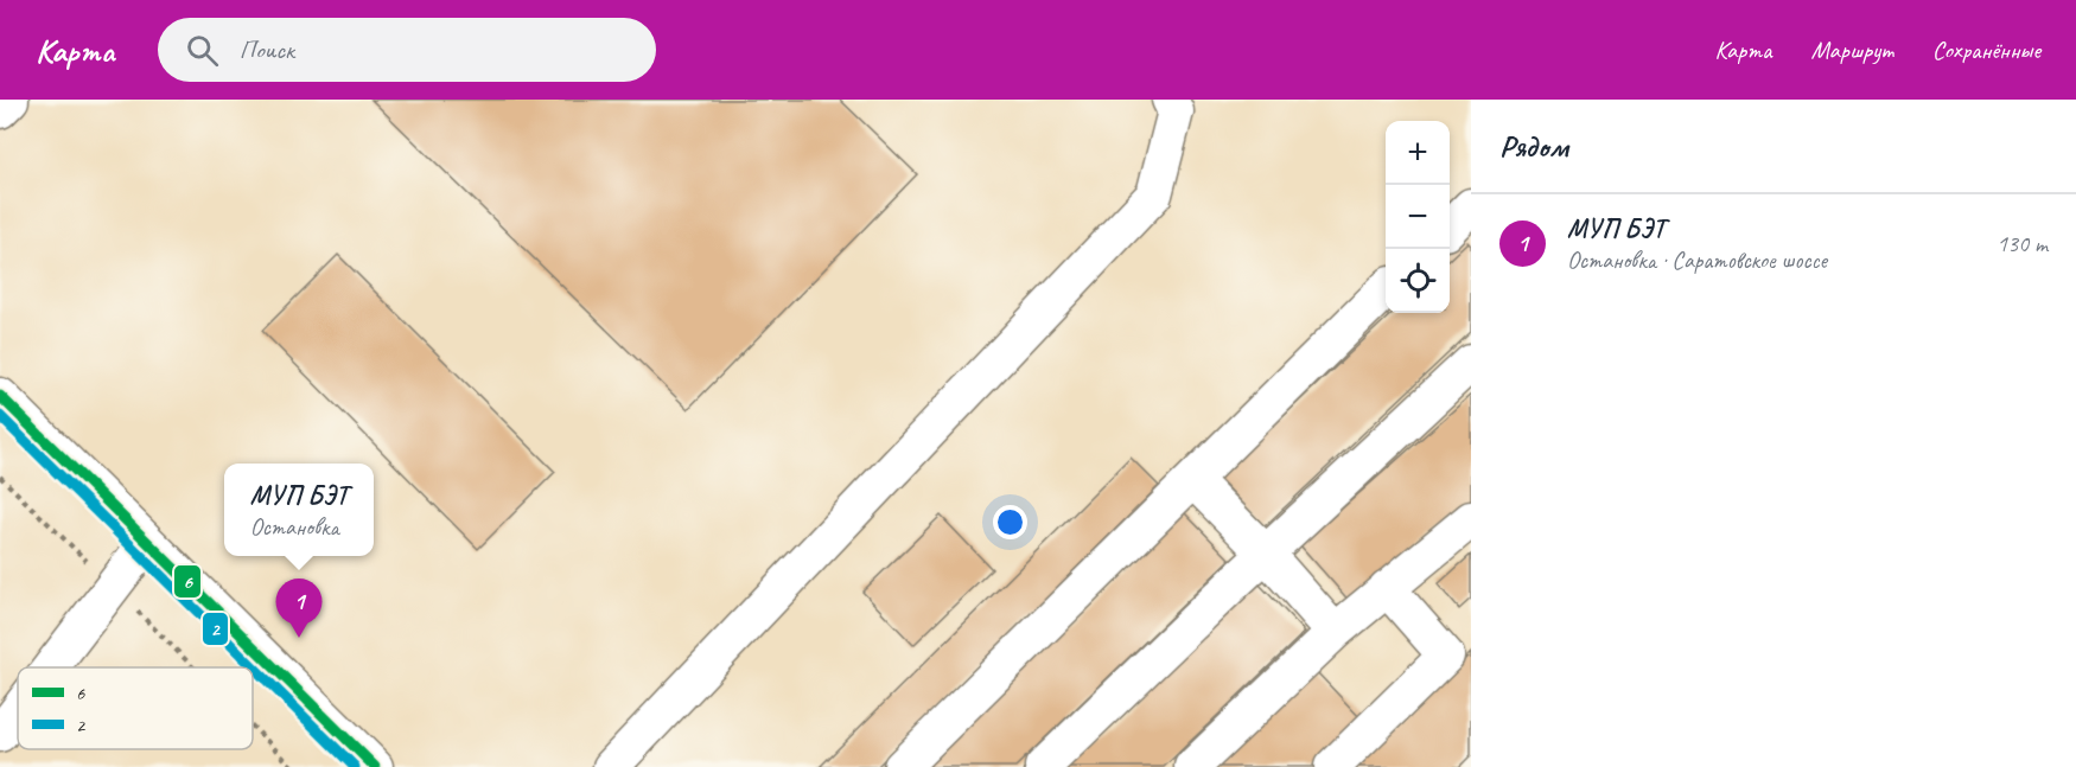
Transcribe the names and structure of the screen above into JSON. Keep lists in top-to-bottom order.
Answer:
{
  "lines": ["transit line 6", "transit line 2"],
  "legend": ["6", "2"],
  "page": {
    "header": "Карта",
    "search": "Поиск",
    "nav": ["Карта", "Маршрут", "Сохранённые"],
    "heading": "Рядом",
    "map_buttons": ["+", "−"],
    "list": [
      {
        "mark": "1",
        "name": "МУП БЭТ",
        "note": "Остановка · Саратовское шоссе",
        "value": "130 m"
      }
    ],
    "popup": ["МУП БЭТ", "Остановка"],
    "pins": "1"
  }
}
